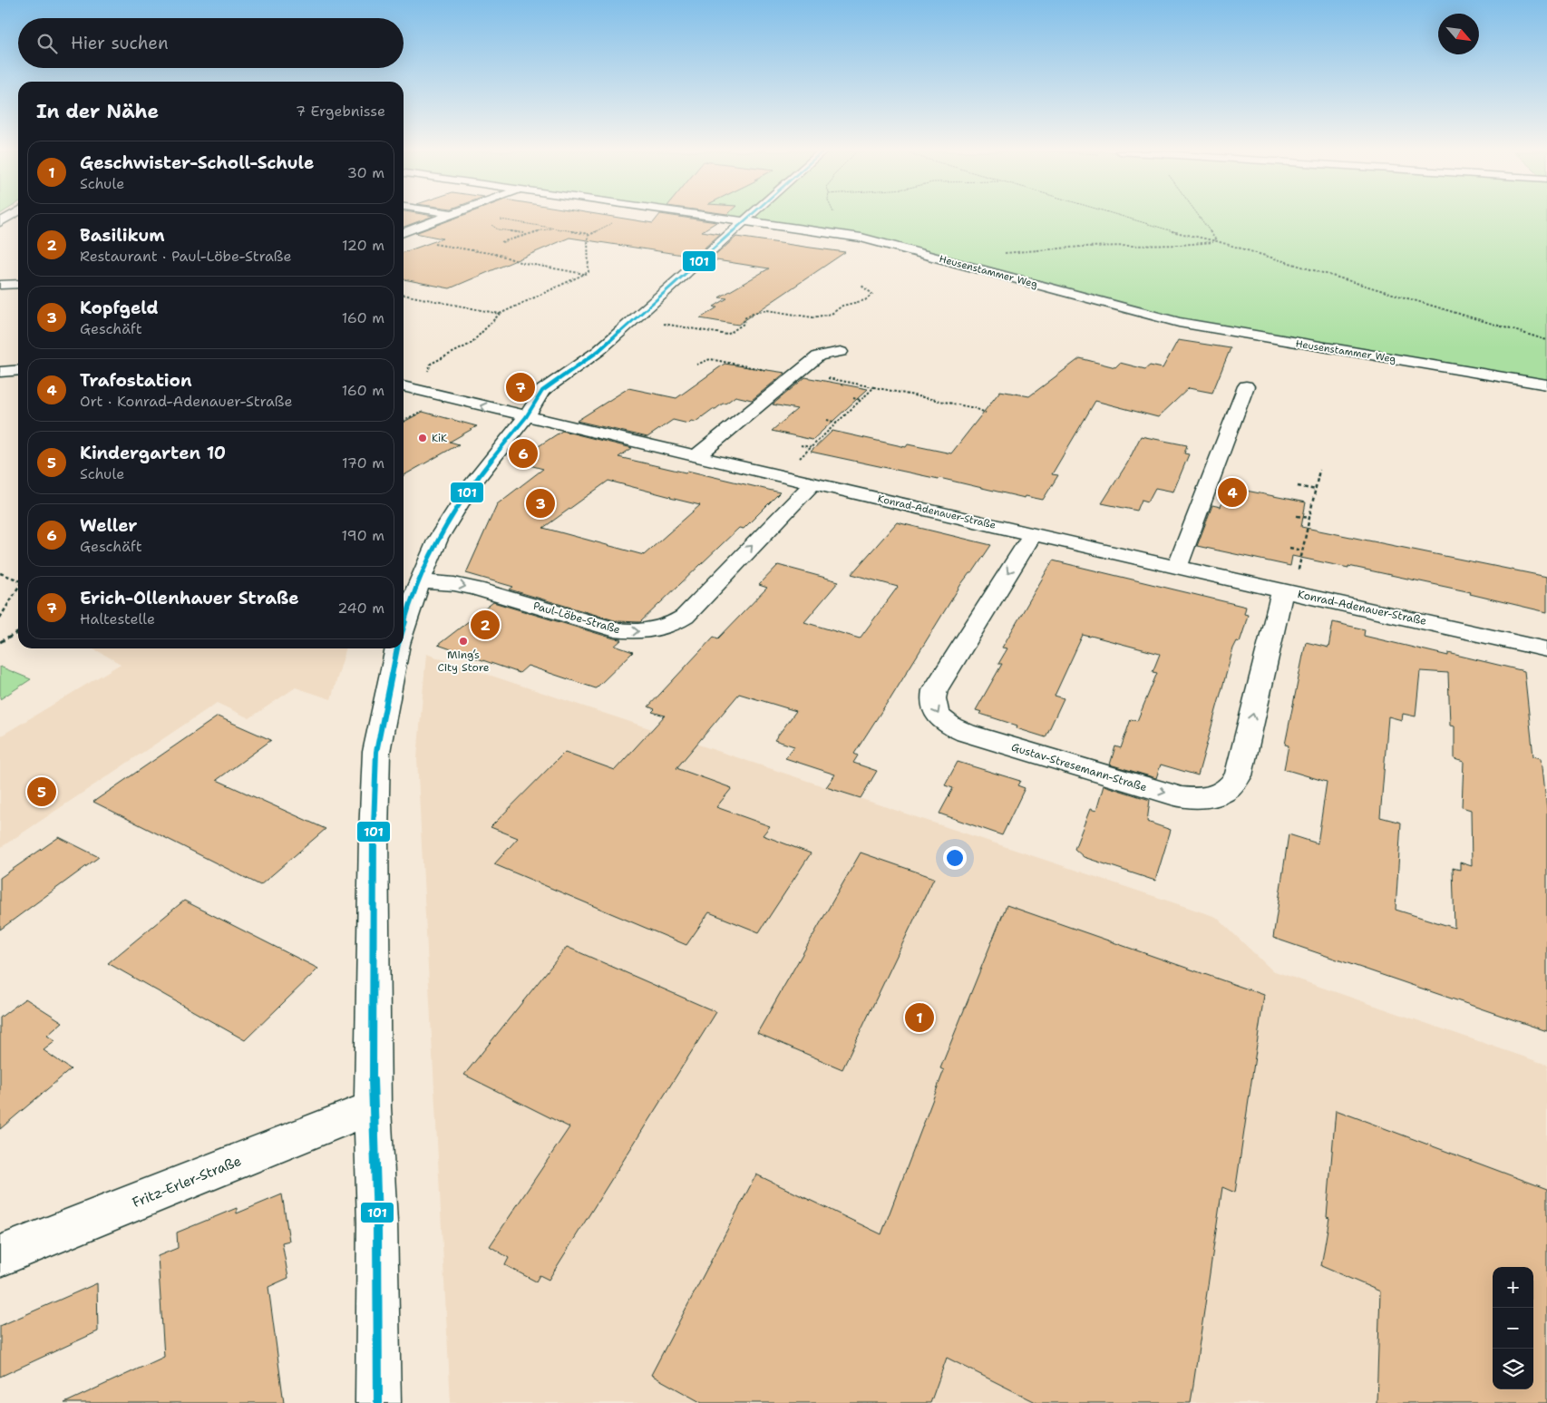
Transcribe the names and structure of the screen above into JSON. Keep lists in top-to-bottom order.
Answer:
{
  "streets": {
    "street": [
      "Heusenstammer Weg",
      "Konrad-Adenauer-Straße",
      "Paul-Löbe-Straße",
      "Gustav-Stresemann-Straße",
      "Fritz-Erler-Straße"
    ]
  },
  "crossings": [
    ["Konrad-Adenauer-Straße", "Paul-Löbe-Straße"],
    ["Konrad-Adenauer-Straße", "Gustav-Stresemann-Straße"]
  ],
  "one_way": ["Paul-Löbe-Straße"],
  "places": ["KiK", "Ming‘s City Store"],
  "lines": ["transit line 101"],
  "north": "bottom right",
  "page": {
    "search": "Hier suchen",
    "heading": ["In der Nähe", "7 Ergebnisse"],
    "list": [
      {
        "mark": "1",
        "name": "Geschwister-Scholl-Schule",
        "note": "Schule",
        "value": "30 m"
      },
      {
        "mark": "2",
        "name": "Basilikum",
        "note": "Restaurant · Paul-Löbe-Straße",
        "value": "120 m"
      },
      {
        "mark": "3",
        "name": "Kopfgeld",
        "note": "Geschäft",
        "value": "160 m"
      },
      {
        "mark": "4",
        "name": "Trafostation",
        "note": "Ort · Konrad-Adenauer-Straße",
        "value": "160 m"
      },
      {
        "mark": "5",
        "name": "Kindergarten 10",
        "note": "Schule",
        "value": "170 m"
      },
      {
        "mark": "6",
        "name": "Weller",
        "note": "Geschäft",
        "value": "190 m"
      },
      {
        "mark": "7",
        "name": "Erich-Ollenhauer Straße",
        "note": "Haltestelle",
        "value": "240 m"
      }
    ],
    "pins": [
      "7",
      "6",
      "4",
      "3",
      "2",
      "5",
      "1"
    ],
    "map_buttons": ["+", "−"]
  }
}
